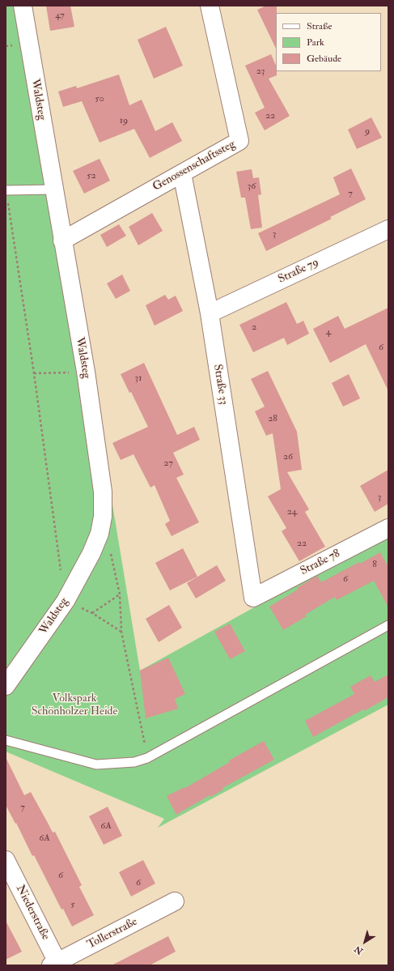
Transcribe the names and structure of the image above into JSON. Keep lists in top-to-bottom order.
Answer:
{
  "streets": {
    "street": [
      "Waldsteg",
      "Genossenschaftssteg",
      "Straße 79",
      "Straße 33",
      "Straße 78",
      "Niederstraße",
      "Tollerstraße"
    ]
  },
  "crossings": [
    ["Waldsteg", "Genossenschaftssteg"],
    ["Genossenschaftssteg", "Straße 33"],
    ["Straße 79", "Straße 33"],
    ["Straße 33", "Straße 78"],
    ["Niederstraße", "Tollerstraße"]
  ],
  "parks": ["Volkspark Schönholzer Heide"],
  "house_numbers": [
    "47",
    "23",
    "50",
    "22",
    "19",
    "9",
    "52",
    "36",
    "7",
    "3",
    "2",
    "4",
    "6",
    "31",
    "28",
    "26",
    "27",
    "3",
    "24",
    "22",
    "8",
    "6",
    "7",
    "6A",
    "6A",
    "6",
    "6",
    "5"
  ],
  "legend": ["Straße", "Park", "Gebäude"],
  "north": "bottom left"
}
